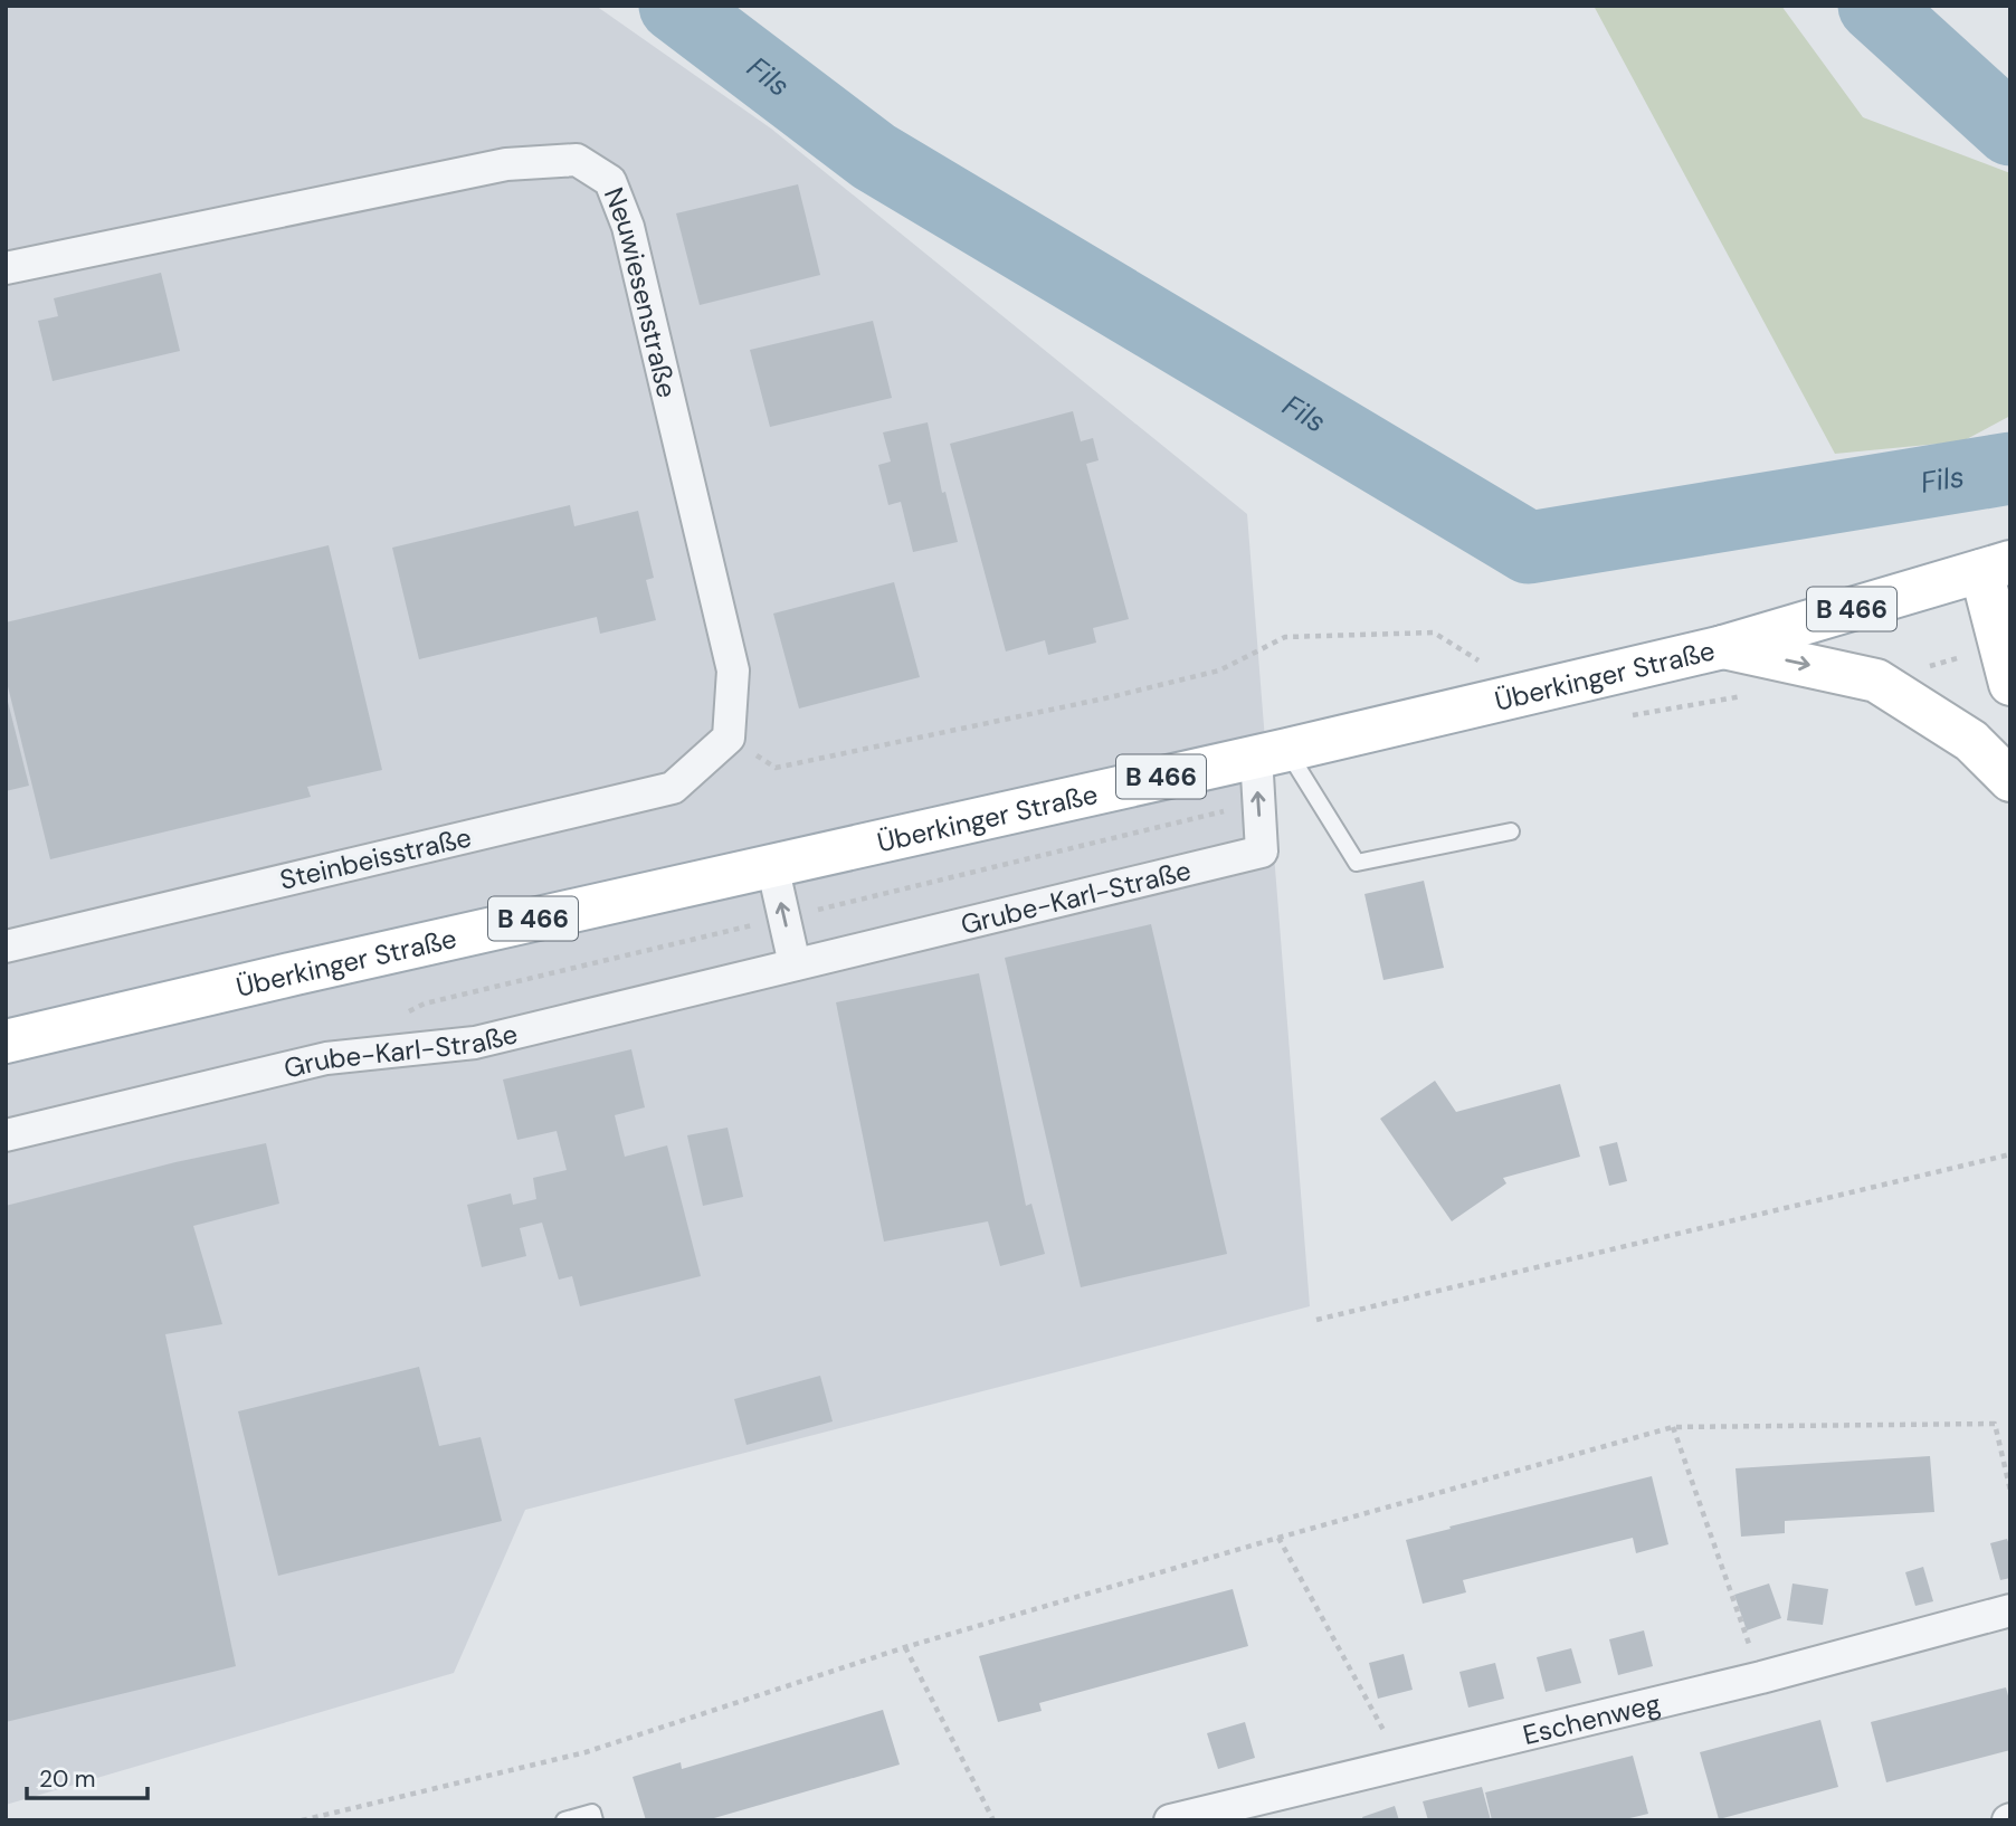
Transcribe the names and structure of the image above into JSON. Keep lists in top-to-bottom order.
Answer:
{
  "streets": {
    "main road": ["B 466", "Überkinger Straße"],
    "street": [
      "Neuwiesenstraße",
      "Steinbeisstraße",
      "Grube-Karl-Straße",
      "Eschenweg"
    ]
  },
  "crossings": [
    ["Neuwiesenstraße", "Steinbeisstraße"],
    ["Überkinger Straße", "Grube-Karl-Straße"]
  ],
  "one_way": ["Grube-Karl-Straße"],
  "water": ["Fils"],
  "scale_bar": "20 m"
}
